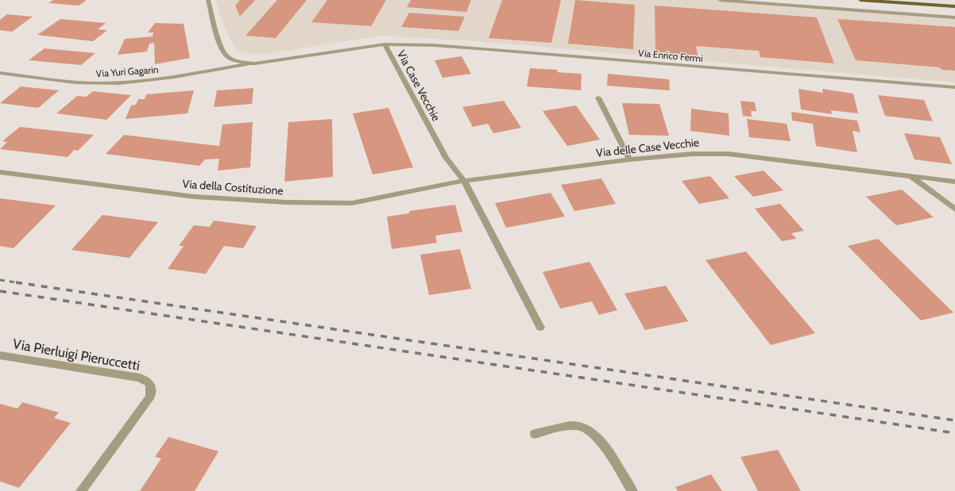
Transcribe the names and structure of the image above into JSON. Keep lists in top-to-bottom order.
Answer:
{
  "streets": {
    "street": [
      "Via Enrico Fermi",
      "Via Yuri Gagarin",
      "Via Case Vecchie",
      "Via delle Case Vecchie",
      "Via della Costituzione",
      "Via Pierluigi Pieruccetti"
    ]
  },
  "crossings": [
    ["Via Enrico Fermi", "Via Case Vecchie"],
    ["Via Yuri Gagarin", "Via Case Vecchie"],
    ["Via Case Vecchie", "Via delle Case Vecchie"],
    ["Via Case Vecchie", "Via della Costituzione"],
    ["Via delle Case Vecchie", "Via della Costituzione"]
  ]
}
